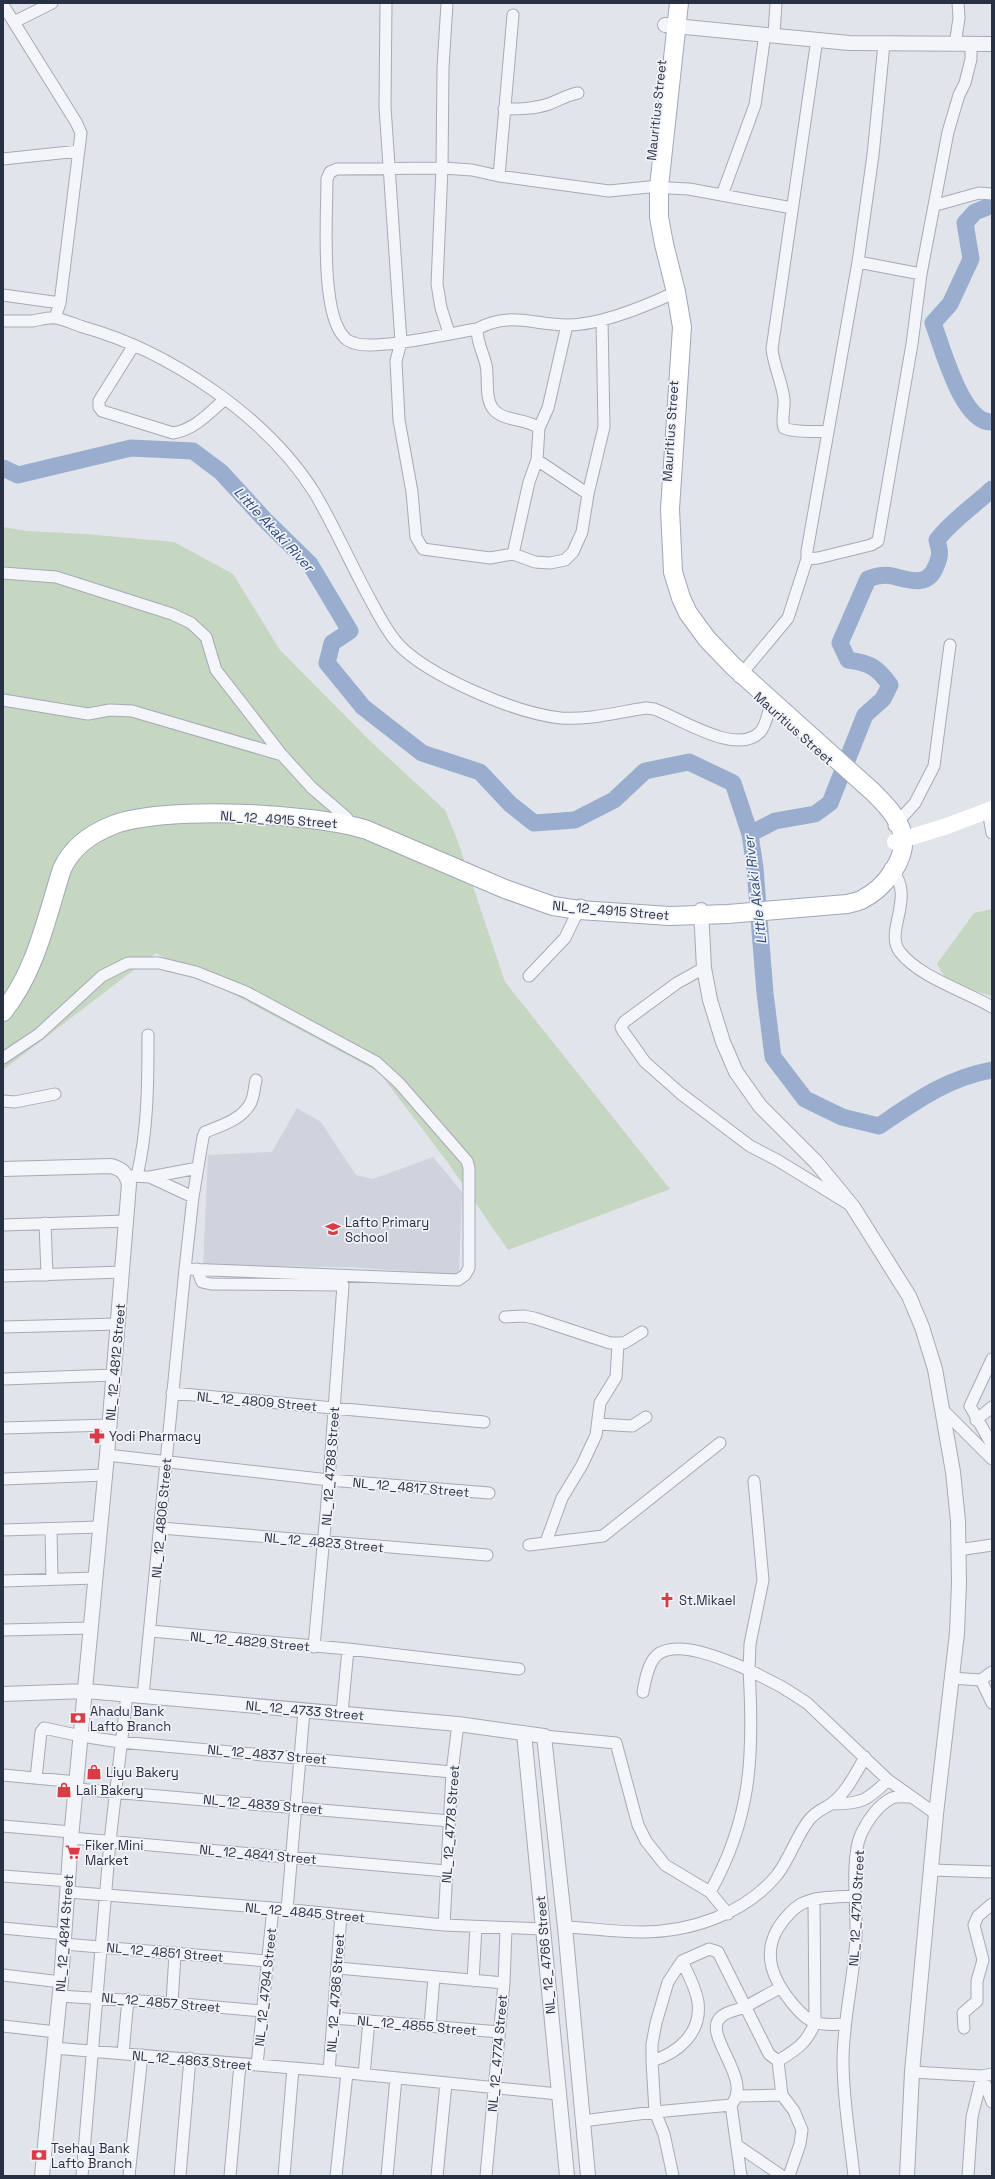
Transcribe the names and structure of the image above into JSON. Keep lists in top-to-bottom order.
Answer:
{
  "streets": {
    "main road": ["Mauritius Street", "NL_12_4915 Street"],
    "street": [
      "NL_12_4812 Street",
      "NL_12_4809 Street",
      "NL_12_4788 Street",
      "NL_12_4817 Street",
      "NL_12_4806 Street",
      "NL_12_4823 Street",
      "NL_12_4829 Street",
      "NL_12_4733 Street",
      "NL_12_4837 Street",
      "NL_12_4839 Street",
      "NL_12_4778 Street",
      "NL_12_4841 Street",
      "NL_12_4710 Street",
      "NL_12_4845 Street",
      "NL_12_4814 Street",
      "NL_12_4851 Street",
      "NL_12_4766 Street",
      "NL_12_4794 Street",
      "NL_12_4786 Street",
      "NL_12_4857 Street",
      "NL_12_4855 Street",
      "NL_12_4774 Street",
      "NL_12_4863 Street"
    ]
  },
  "crossings": [
    ["NL_12_4812 Street", "NL_12_4817 Street"],
    ["NL_12_4812 Street", "NL_12_4733 Street"],
    ["NL_12_4812 Street", "NL_12_4814 Street"],
    ["NL_12_4809 Street", "NL_12_4788 Street"],
    ["NL_12_4809 Street", "NL_12_4806 Street"],
    ["NL_12_4788 Street", "NL_12_4817 Street"],
    ["NL_12_4788 Street", "NL_12_4823 Street"],
    ["NL_12_4788 Street", "NL_12_4829 Street"],
    ["NL_12_4817 Street", "NL_12_4806 Street"],
    ["NL_12_4806 Street", "NL_12_4823 Street"],
    ["NL_12_4806 Street", "NL_12_4829 Street"],
    ["NL_12_4806 Street", "NL_12_4733 Street"],
    ["NL_12_4733 Street", "NL_12_4778 Street"],
    ["NL_12_4733 Street", "NL_12_4814 Street"],
    ["NL_12_4733 Street", "NL_12_4766 Street"],
    ["NL_12_4837 Street", "NL_12_4839 Street"],
    ["NL_12_4837 Street", "NL_12_4778 Street"],
    ["NL_12_4837 Street", "NL_12_4814 Street"],
    ["NL_12_4839 Street", "NL_12_4778 Street"],
    ["NL_12_4839 Street", "NL_12_4814 Street"],
    ["NL_12_4778 Street", "NL_12_4841 Street"],
    ["NL_12_4778 Street", "NL_12_4845 Street"],
    ["NL_12_4841 Street", "NL_12_4814 Street"],
    ["NL_12_4845 Street", "NL_12_4814 Street"],
    ["NL_12_4845 Street", "NL_12_4766 Street"],
    ["NL_12_4845 Street", "NL_12_4794 Street"],
    ["NL_12_4845 Street", "NL_12_4786 Street"],
    ["NL_12_4845 Street", "NL_12_4774 Street"],
    ["NL_12_4814 Street", "NL_12_4851 Street"],
    ["NL_12_4814 Street", "NL_12_4857 Street"],
    ["NL_12_4814 Street", "NL_12_4863 Street"],
    ["NL_12_4851 Street", "NL_12_4794 Street"],
    ["NL_12_4794 Street", "NL_12_4857 Street"],
    ["NL_12_4794 Street", "NL_12_4863 Street"],
    ["NL_12_4786 Street", "NL_12_4855 Street"],
    ["NL_12_4786 Street", "NL_12_4863 Street"],
    ["NL_12_4855 Street", "NL_12_4774 Street"]
  ],
  "water": ["Little Akaki River"],
  "places": {
    "school or university": ["Lafto Primary School"],
    "pharmacy": ["Yodi Pharmacy"],
    "church": ["St.Mikael"],
    "bank": ["Ahadu Bank Lafto Branch", "Tsehay Bank Lafto Branch"],
    "shop": ["Liyu Bakery", "Lali Bakery"],
    "supermarket": ["Fiker Mini Market"]
  }
}
